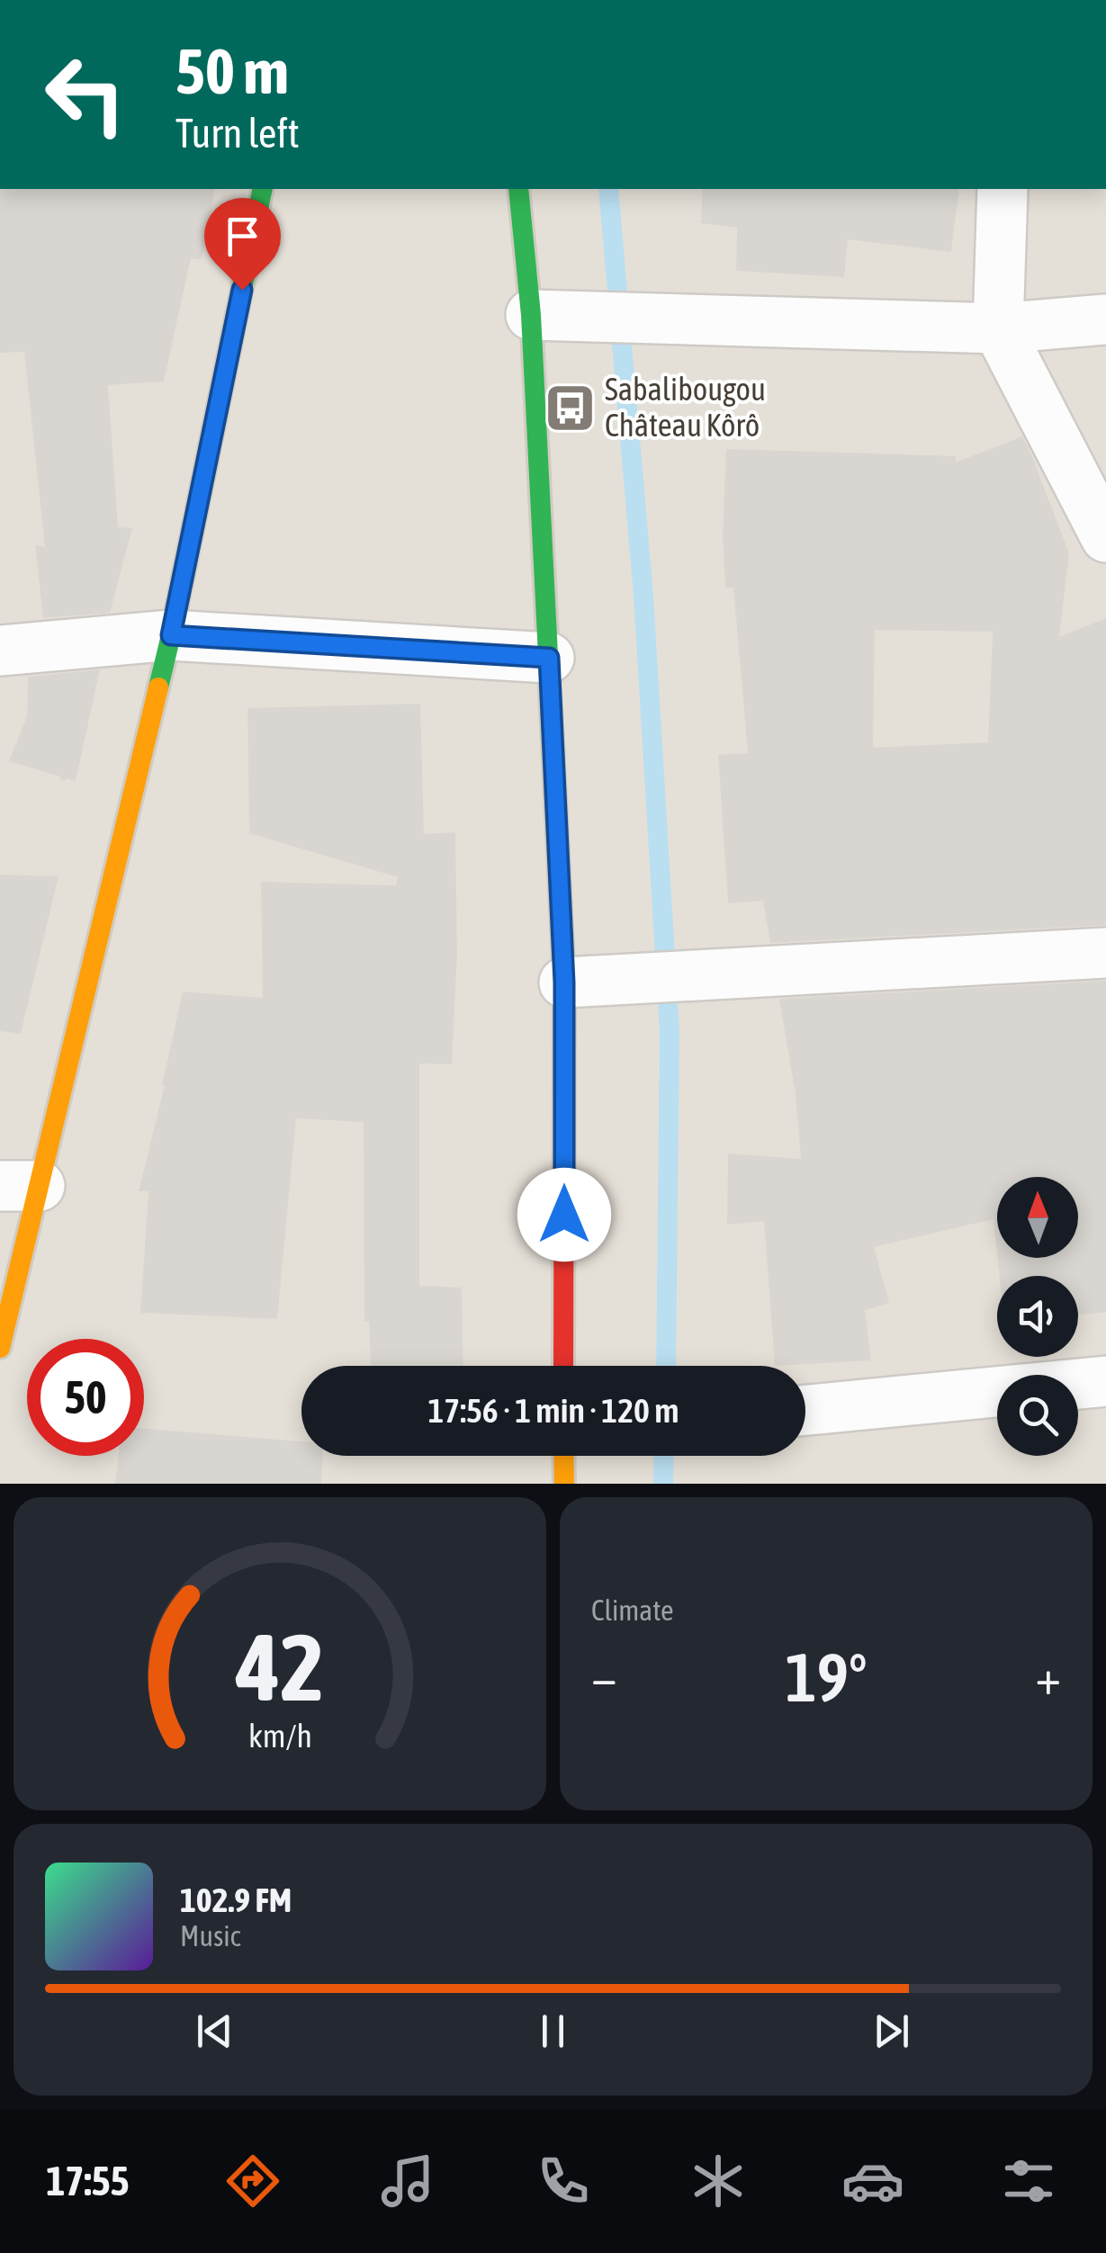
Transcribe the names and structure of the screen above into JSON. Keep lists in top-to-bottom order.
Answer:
{
  "places": {
    "bus stop": ["Sabalibougou Château Kôrô"]
  },
  "north": "top",
  "page": {
    "turn": ["50 m", "Turn left"],
    "limit": "50",
    "trip": "17:56 · 1 min · 120 m",
    "tile": "Climate",
    "heat": ["−", "19°", "+"],
    "song": ["102.9 FM", "Music"],
    "tabs": "17:55",
    "gauge": ["42", "km/h"]
  }
}
